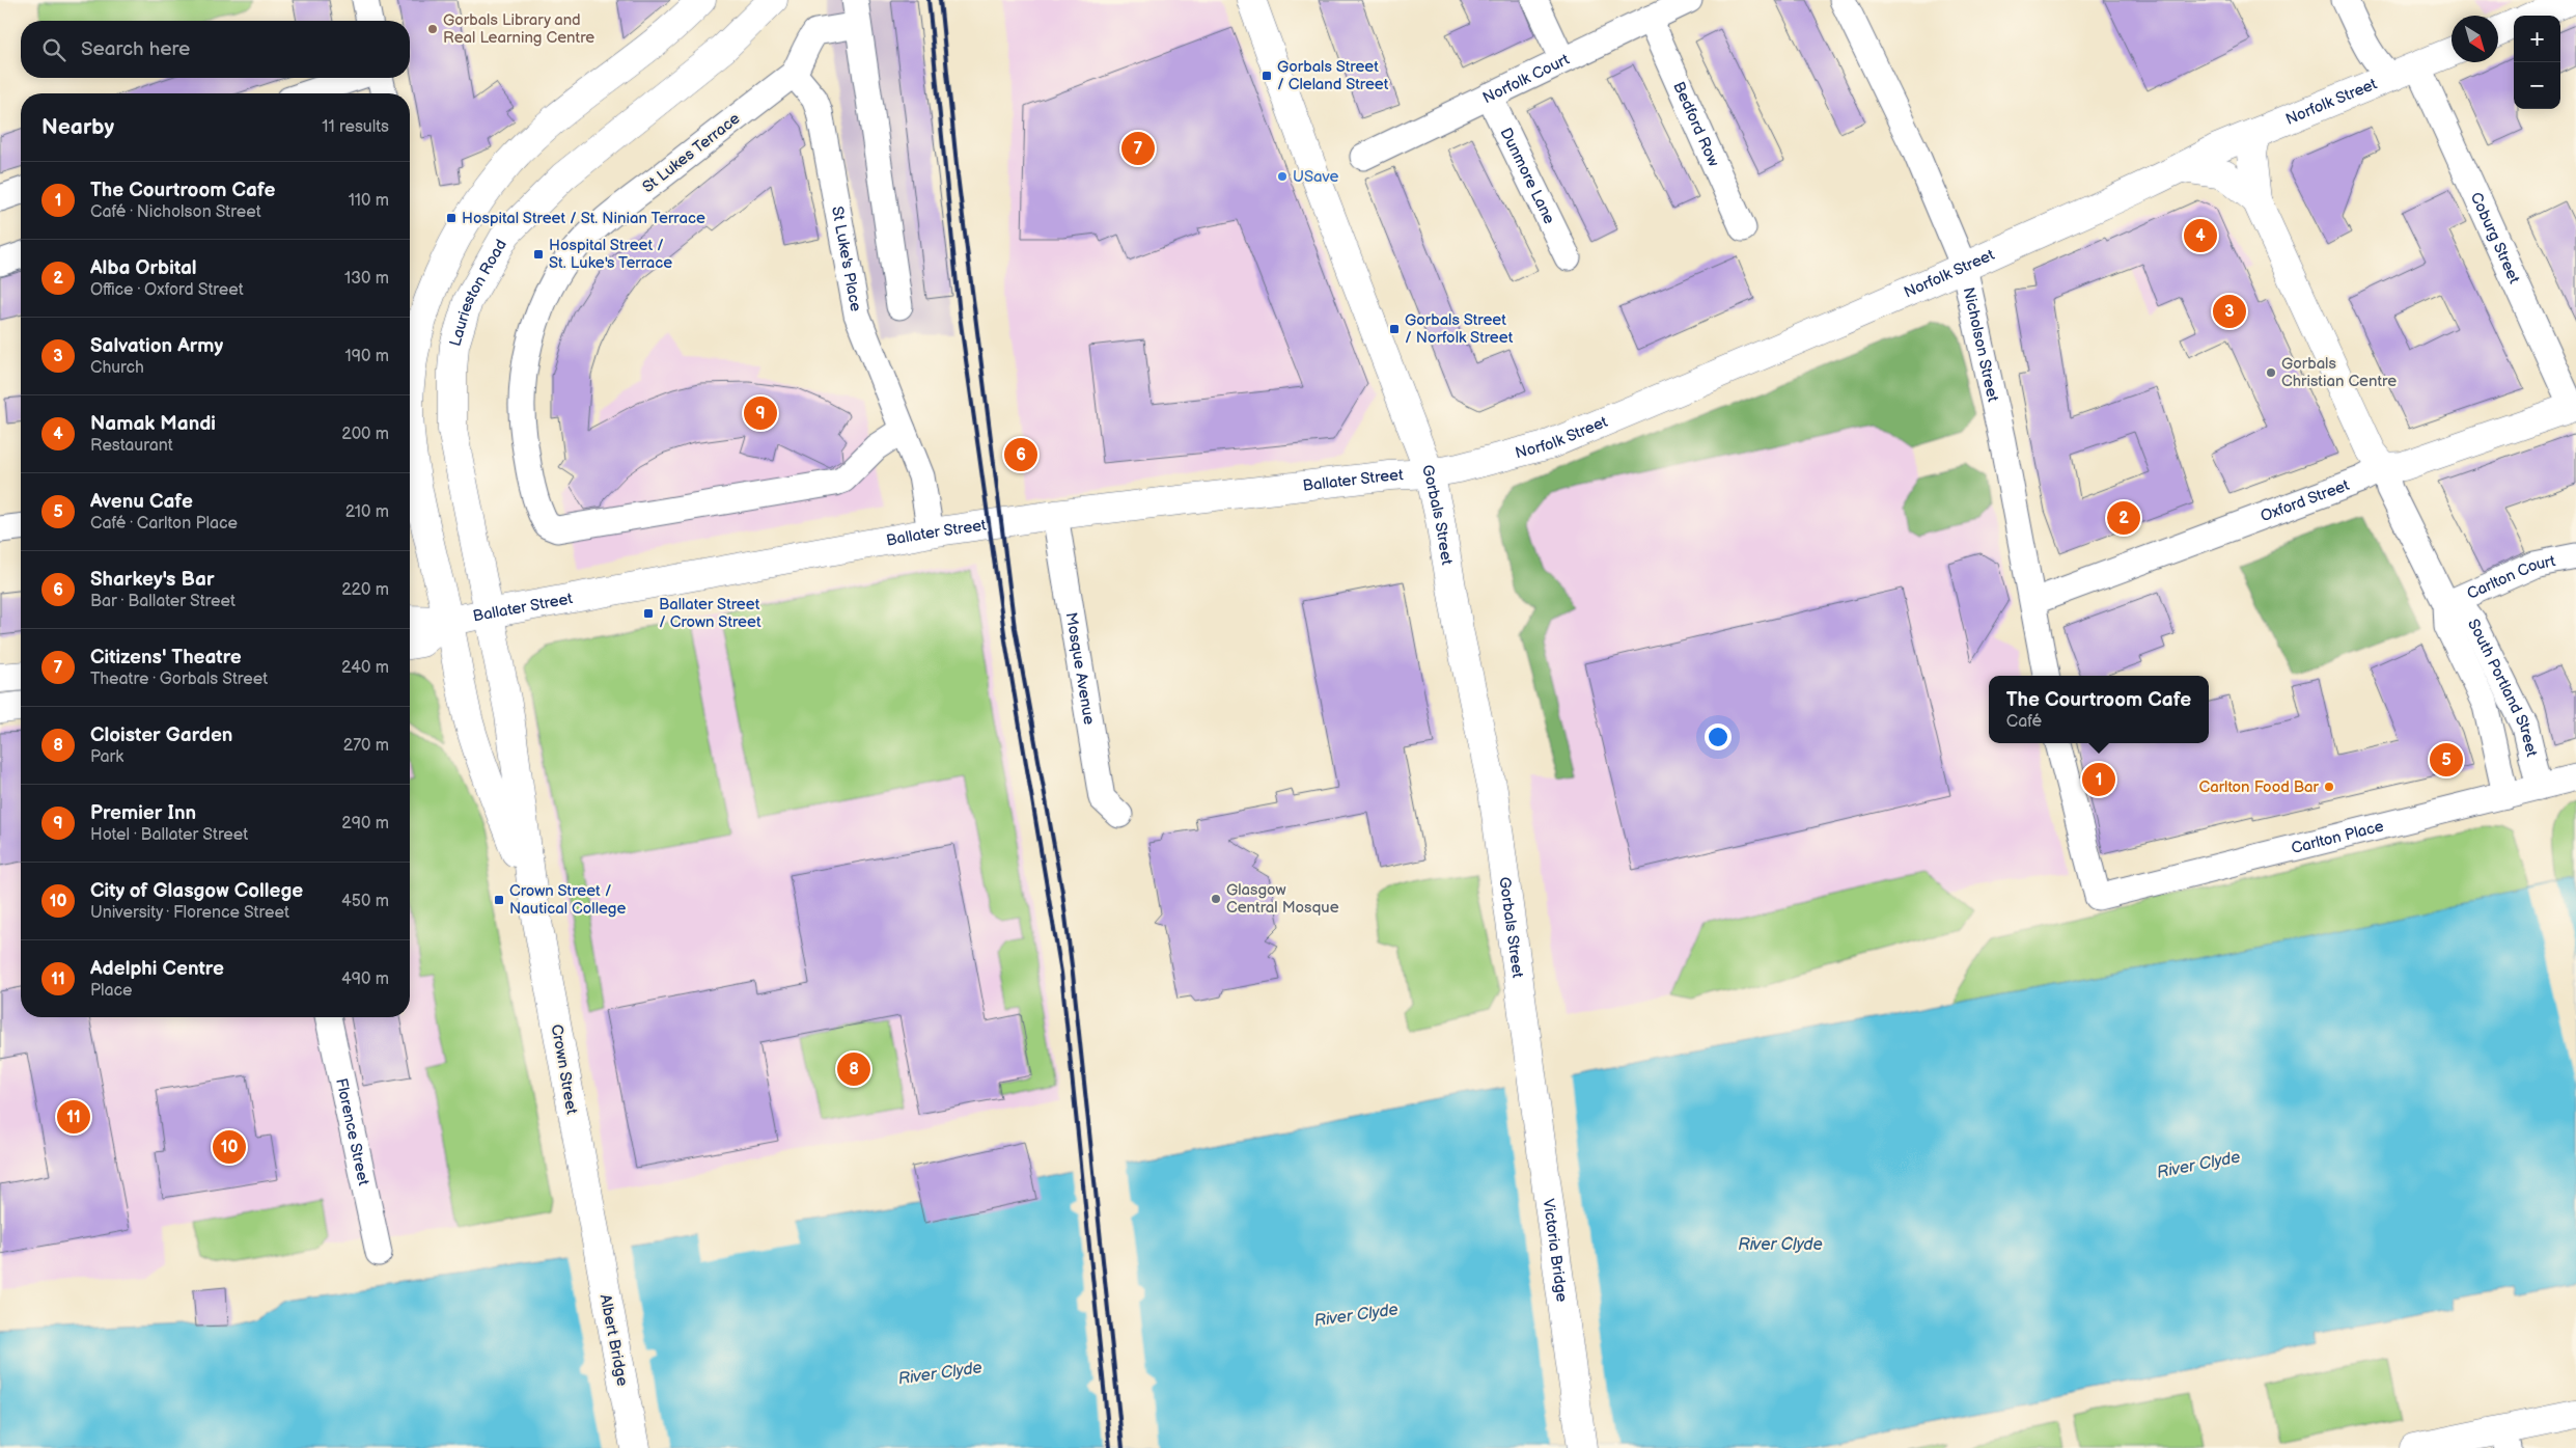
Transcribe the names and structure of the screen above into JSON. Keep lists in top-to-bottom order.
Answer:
{
  "streets": {
    "main road": [
      "Norfolk Street",
      "Laurieston Road",
      "Ballater Street",
      "Oxford Street",
      "Gorbals Street",
      "South Portland Street",
      "Crown Street",
      "Victoria Bridge",
      "Albert Bridge"
    ],
    "street": [
      "Norfolk Court",
      "Bedford Row",
      "St Lukes Terrace",
      "Dunmore Lane",
      "Coburg Street",
      "St Luke's Place",
      "Nicholson Street",
      "Carlton Court",
      "Mosque Avenue",
      "Carlton Place",
      "Florence Street"
    ]
  },
  "crossings": [
    ["Norfolk Court", "Bedford Row"],
    ["Norfolk Court", "Dunmore Lane"],
    ["Norfolk Street", "Coburg Street"],
    ["Norfolk Street", "Nicholson Street"],
    ["Norfolk Street", "Ballater Street"],
    ["Norfolk Street", "Gorbals Street"],
    ["Norfolk Street", "South Portland Street"],
    ["St Lukes Terrace", "St Luke's Place"],
    ["Coburg Street", "Oxford Street"],
    ["St Luke's Place", "Ballater Street"],
    ["Laurieston Road", "Ballater Street"],
    ["Laurieston Road", "Crown Street"],
    ["Nicholson Street", "Oxford Street"],
    ["Ballater Street", "Gorbals Street"],
    ["Ballater Street", "Mosque Avenue"],
    ["Ballater Street", "Crown Street"],
    ["Oxford Street", "South Portland Street"],
    ["Gorbals Street", "Victoria Bridge"],
    ["Carlton Court", "South Portland Street"],
    ["South Portland Street", "Carlton Place"],
    ["Crown Street", "Albert Bridge"]
  ],
  "water": ["River Clyde"],
  "places": {
    "other": [
      "Gorbals Library and Real Learning Centre",
      "USave",
      "Gorbals Christian Centre",
      "Carlton Food Bar",
      "Glasgow Central Mosque"
    ],
    "transit": [
      "Gorbals Street / Cleland Street",
      "Hospital Street / St. Ninian Terrace",
      "Hospital Street / St. Luke's Terrace",
      "Gorbals Street / Norfolk Street",
      "Ballater Street / Crown Street",
      "Crown Street / Nautical College"
    ]
  },
  "north": "bottom right",
  "page": {
    "map_buttons": ["+", "−"],
    "search": "Search here",
    "heading": ["Nearby", "11 results"],
    "pins": [
      "7",
      "4",
      "3",
      "9",
      "6",
      "2",
      "5",
      "1",
      "8",
      "11",
      "10"
    ],
    "list": [
      {
        "mark": "1",
        "name": "The Courtroom Cafe",
        "note": "Café · Nicholson Street",
        "value": "110 m"
      },
      {
        "mark": "2",
        "name": "Alba Orbital",
        "note": "Office · Oxford Street",
        "value": "130 m"
      },
      {
        "mark": "3",
        "name": "Salvation Army",
        "note": "Church",
        "value": "190 m"
      },
      {
        "mark": "4",
        "name": "Namak Mandi",
        "note": "Restaurant",
        "value": "200 m"
      },
      {
        "mark": "5",
        "name": "Avenu Cafe",
        "note": "Café · Carlton Place",
        "value": "210 m"
      },
      {
        "mark": "6",
        "name": "Sharkey's Bar",
        "note": "Bar · Ballater Street",
        "value": "220 m"
      },
      {
        "mark": "7",
        "name": "Citizens' Theatre",
        "note": "Theatre · Gorbals Street",
        "value": "240 m"
      },
      {
        "mark": "8",
        "name": "Cloister Garden",
        "note": "Park",
        "value": "270 m"
      },
      {
        "mark": "9",
        "name": "Premier Inn",
        "note": "Hotel · Ballater Street",
        "value": "290 m"
      },
      {
        "mark": "10",
        "name": "City of Glasgow College",
        "note": "University · Florence Street",
        "value": "450 m"
      },
      {
        "mark": "11",
        "name": "Adelphi Centre",
        "note": "Place",
        "value": "490 m"
      }
    ],
    "popup": ["The Courtroom Cafe", "Café"]
  }
}
